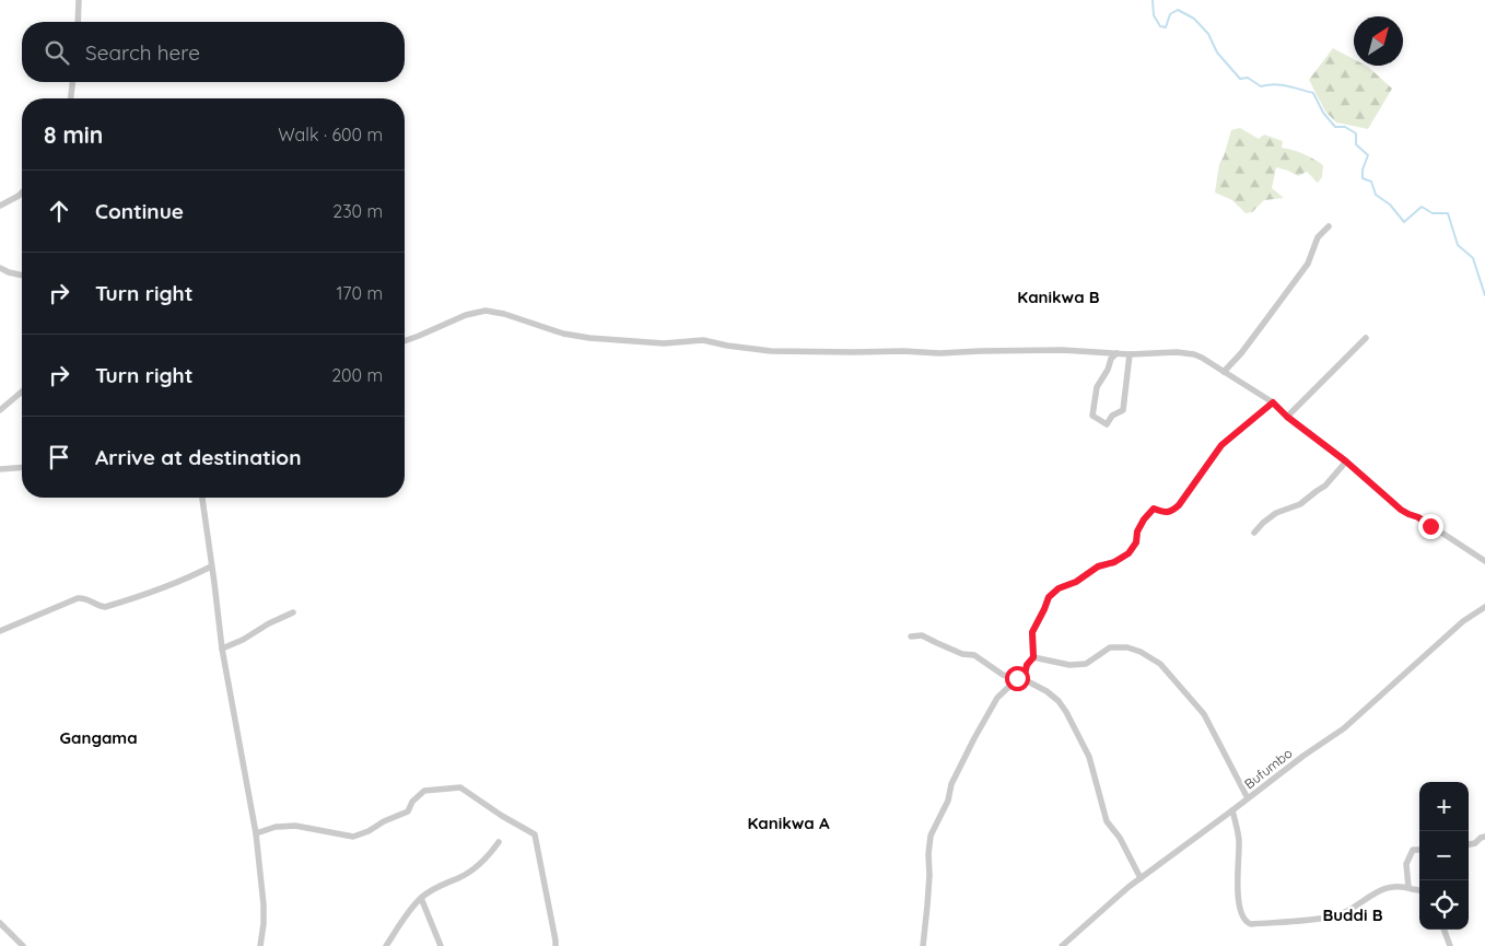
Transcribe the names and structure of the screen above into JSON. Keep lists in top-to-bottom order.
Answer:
{
  "streets": {
    "street": ["Bufumbo"]
  },
  "districts": [
    "Kanikwa B",
    "Gangama",
    "Kanikwa A",
    "Buddi B"
  ],
  "north": "top right",
  "page": {
    "search": "Search here",
    "heading": ["8 min", "Walk · 600 m"],
    "list": [
      ["Continue", "230 m"],
      ["Turn right", "170 m"],
      ["Turn right", "200 m"],
      "Arrive at destination"
    ],
    "map_buttons": ["+", "−"]
  }
}
